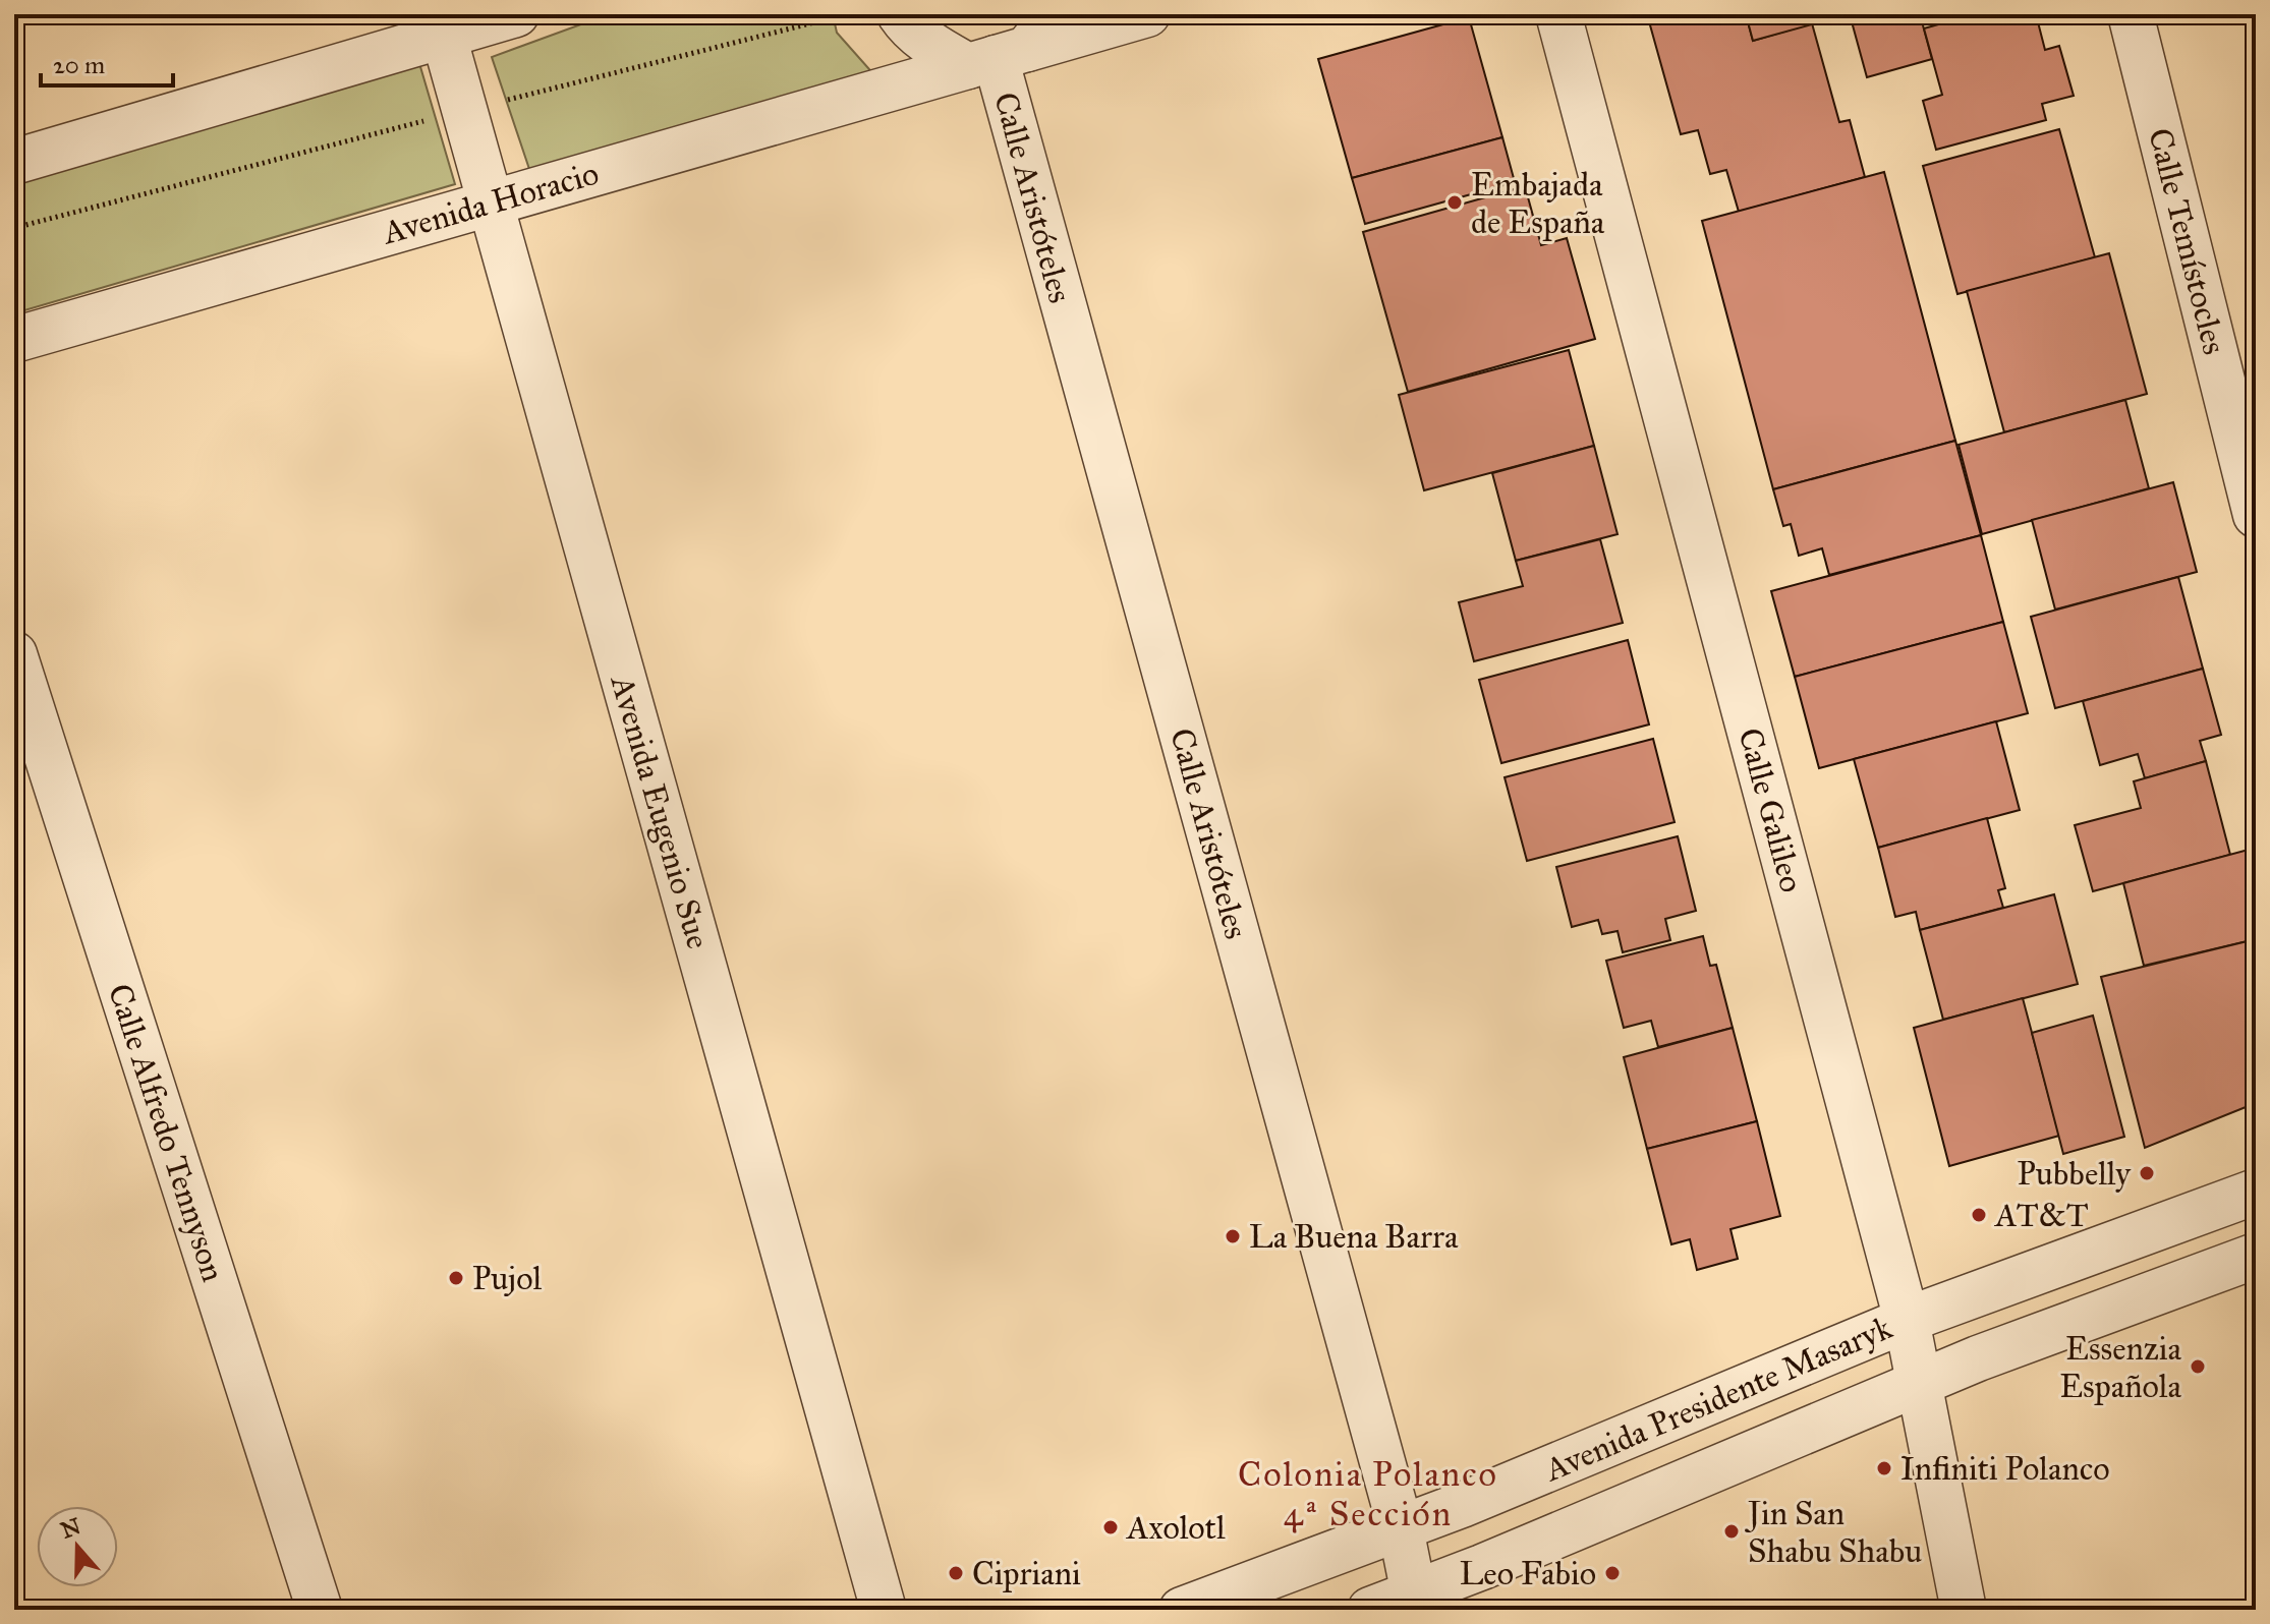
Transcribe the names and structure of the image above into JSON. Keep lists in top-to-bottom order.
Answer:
{
  "streets": {
    "street": [
      "Calle Aristóteles",
      "Avenida Horacio",
      "Calle Temístocles",
      "Calle Galileo",
      "Avenida Eugenio Sue",
      "Calle Alfredo Tennyson",
      "Avenida Presidente Masaryk"
    ]
  },
  "crossings": [
    ["Calle Aristóteles", "Avenida Horacio"],
    ["Calle Aristóteles", "Avenida Presidente Masaryk"],
    ["Avenida Horacio", "Avenida Eugenio Sue"],
    ["Calle Galileo", "Avenida Presidente Masaryk"]
  ],
  "districts": ["Colonia Polanco 4ª Sección"],
  "places": [
    "Embajada de España",
    "Pubbelly",
    "AT&T",
    "La Buena Barra",
    "Pujol",
    "Essenzia Española",
    "Infiniti Polanco",
    "Axolotl",
    "Jin San Shabu Shabu",
    "Cipriani",
    "Leo Fabio"
  ],
  "scale_bar": "20 m",
  "north": "top"
}
